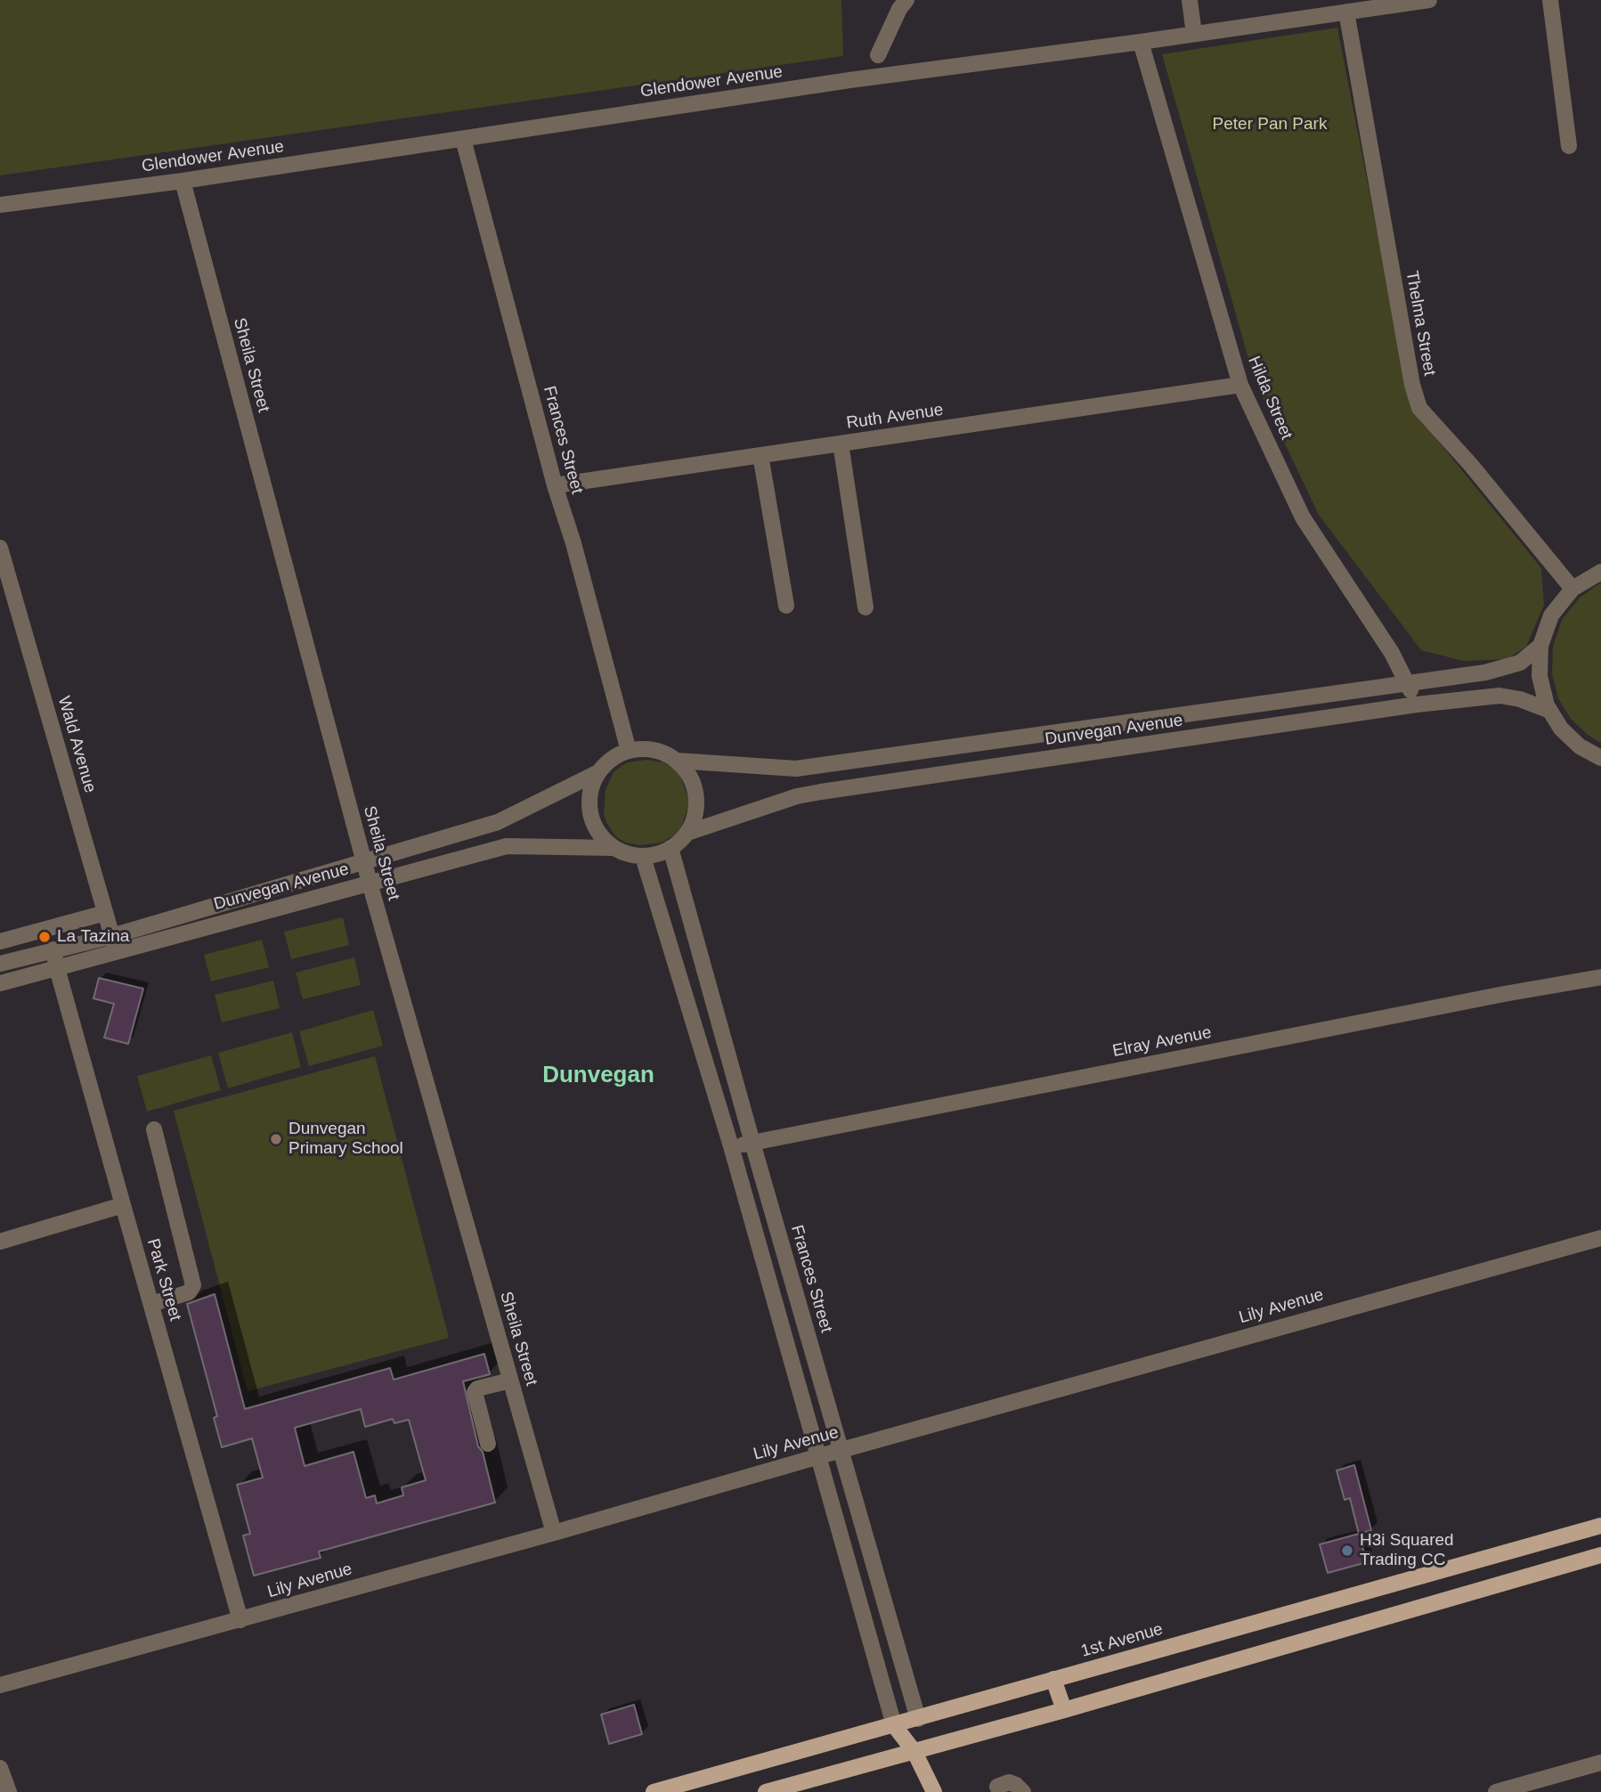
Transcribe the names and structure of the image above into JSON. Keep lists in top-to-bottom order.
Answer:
{
  "streets": {
    "main road": ["1st Avenue"],
    "street": [
      "Glendower Avenue",
      "Thelma Street",
      "Sheila Street",
      "Hilda Street",
      "Ruth Avenue",
      "Frances Street",
      "Dunvegan Avenue",
      "Wald Avenue",
      "Elray Avenue",
      "Park Street",
      "Lily Avenue"
    ]
  },
  "crossings": [
    ["Glendower Avenue", "Thelma Street"],
    ["Glendower Avenue", "Sheila Street"],
    ["Glendower Avenue", "Hilda Street"],
    ["Glendower Avenue", "Frances Street"],
    ["Sheila Street", "Dunvegan Avenue"],
    ["Sheila Street", "Lily Avenue"],
    ["Hilda Street", "Ruth Avenue"],
    ["Hilda Street", "Dunvegan Avenue"],
    ["Ruth Avenue", "Frances Street"],
    ["Frances Street", "Dunvegan Avenue"],
    ["Frances Street", "Elray Avenue"],
    ["Frances Street", "Lily Avenue"],
    ["Frances Street", "1st Avenue"],
    ["Dunvegan Avenue", "Wald Avenue"],
    ["Dunvegan Avenue", "Park Street"],
    ["Park Street", "Lily Avenue"]
  ],
  "districts": ["Dunvegan"],
  "parks": ["Peter Pan Park"],
  "places": ["La Tazina", "Dunvegan Primary School", "H3i Squared Trading CC"]
}
